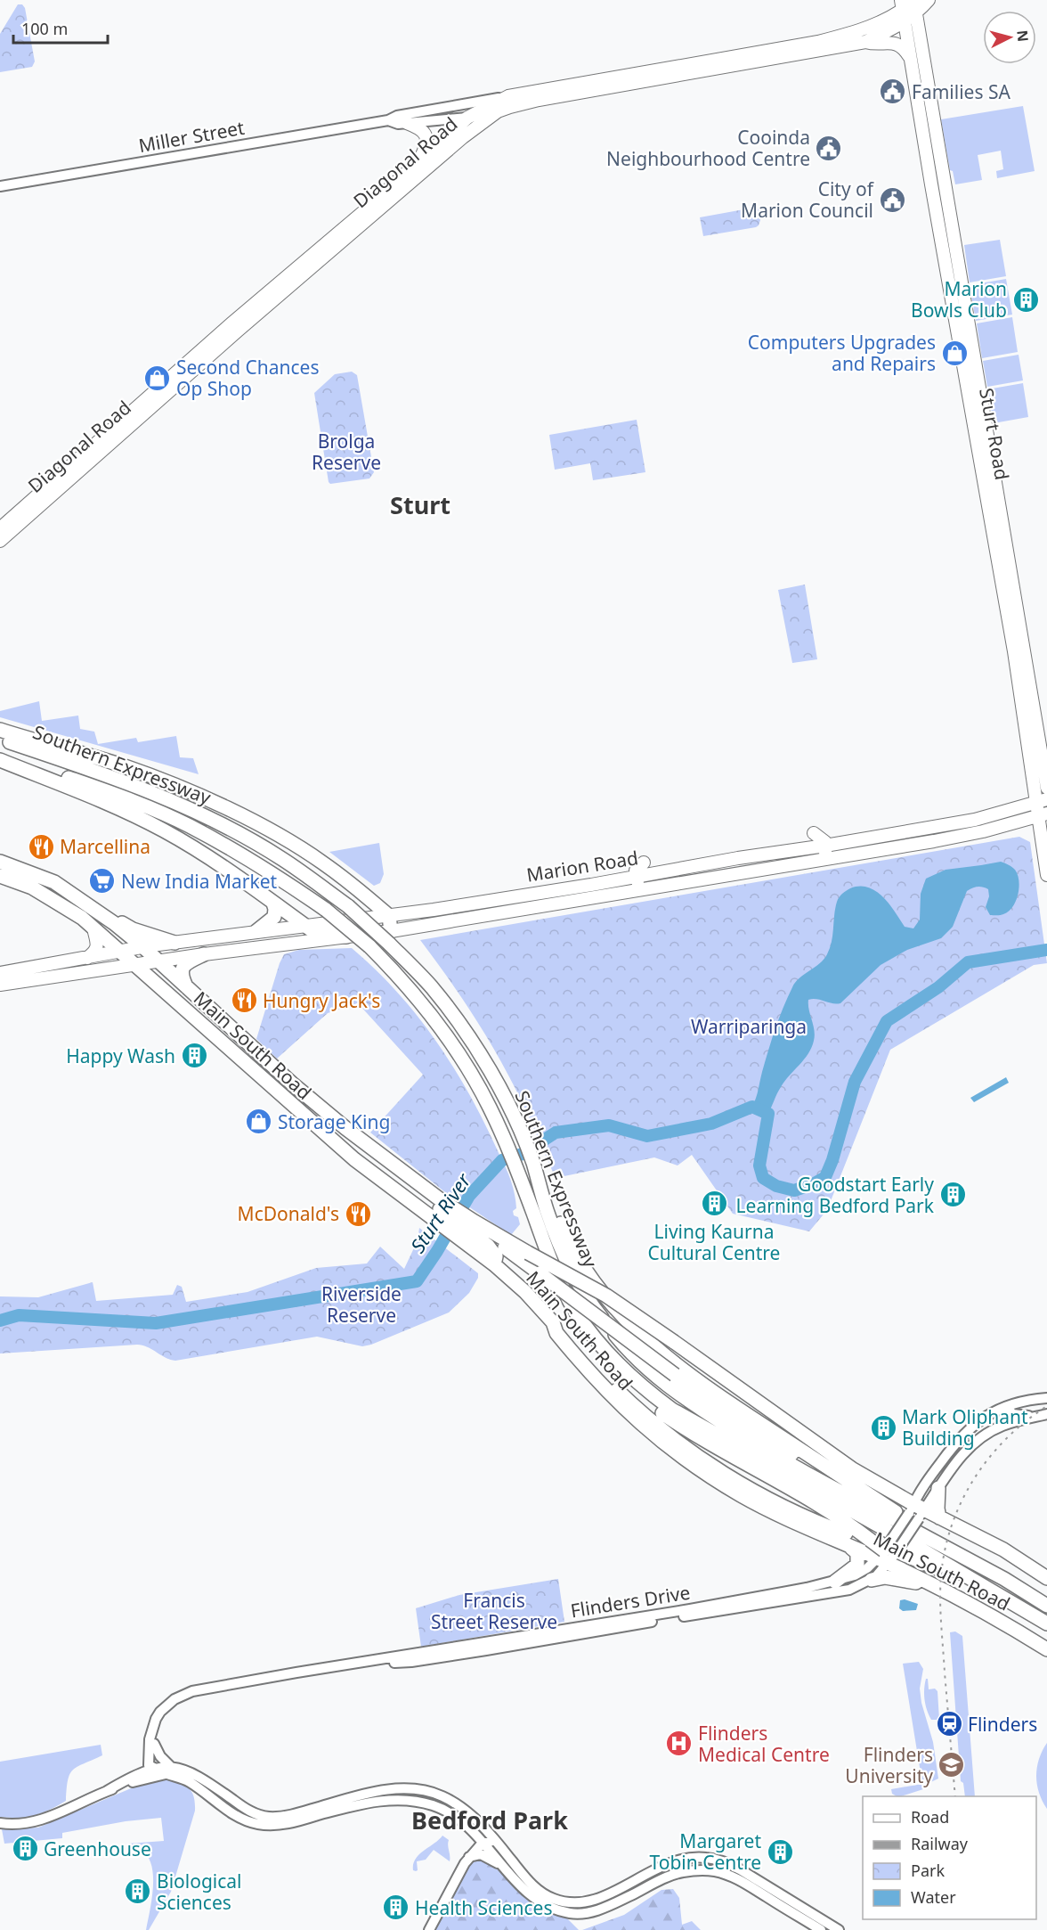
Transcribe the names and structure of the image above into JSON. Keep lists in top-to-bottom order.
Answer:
{
  "streets": {
    "highway": ["Southern Expressway", "Main South Road"],
    "main road": ["Diagonal Road", "Sturt Road", "Marion Road"],
    "street": ["Miller Street", "Flinders Drive"]
  },
  "crossings": [
    ["Miller Street", "Diagonal Road"],
    ["Diagonal Road", "Sturt Road"],
    ["Sturt Road", "Marion Road"],
    ["Southern Expressway", "Marion Road"],
    ["Southern Expressway", "Main South Road"],
    ["Southern Expressway", "Flinders Drive"],
    ["Marion Road", "Main South Road"],
    ["Main South Road", "Flinders Drive"]
  ],
  "districts": ["Sturt", "Bedford Park"],
  "water": ["Sturt River"],
  "parks": [
    "Brolga Reserve",
    "Warriparinga",
    "Riverside Reserve",
    "Francis Street Reserve"
  ],
  "places": {
    "public building": ["Families SA", "Cooinda Neighbourhood Centre", "City of Marion Council"],
    "building": [
      "Marion Bowls Club",
      "Happy Wash",
      "Goodstart Early Learning Bedford Park",
      "Living Kaurna Cultural Centre",
      "Mark Oliphant Building",
      "Greenhouse",
      "Margaret Tobin Centre",
      "Biological Sciences",
      "Health Sciences"
    ],
    "shop": ["Computers Upgrades and Repairs", "Second Chances Op Shop", "Storage King"],
    "restaurant": ["Marcellina", "Hungry Jack's", "McDonald's"],
    "supermarket": ["New India Market"],
    "station": ["Flinders"],
    "hospital": ["Flinders Medical Centre"],
    "school or university": ["Flinders University"]
  },
  "legend": [
    "Road",
    "Railway",
    "Park",
    "Water"
  ],
  "scale_bar": "100 m",
  "north": "right"
}
